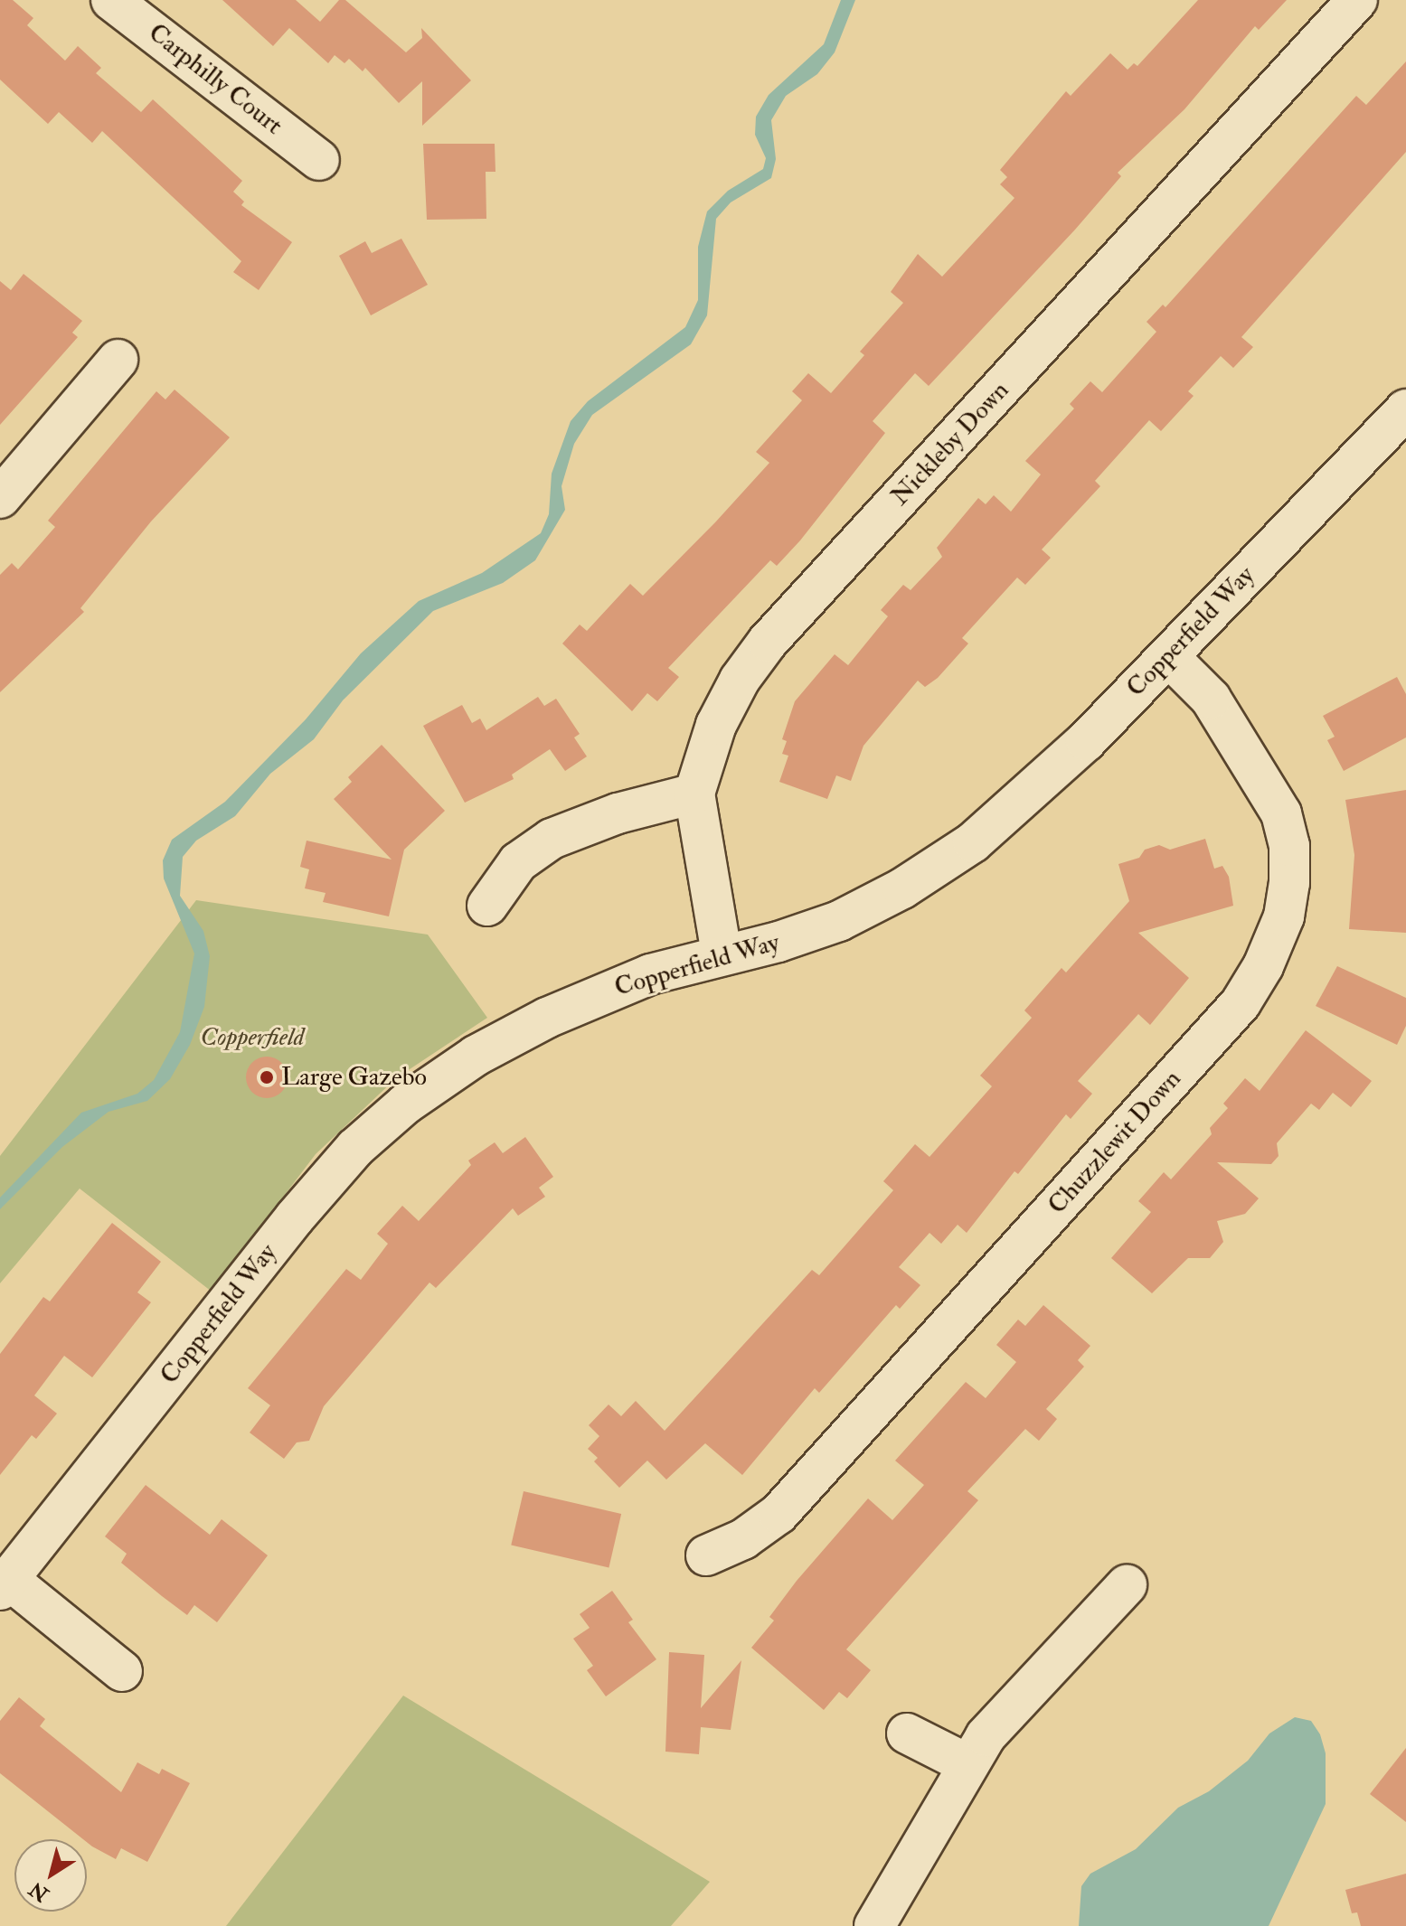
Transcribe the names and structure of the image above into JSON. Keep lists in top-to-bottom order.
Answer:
{
  "streets": {
    "street": [
      "Carphilly Court",
      "Nickleby Down",
      "Copperfield Way",
      "Chuzzlewit Down"
    ]
  },
  "crossings": [
    ["Nickleby Down", "Copperfield Way"],
    ["Copperfield Way", "Chuzzlewit Down"]
  ],
  "parks": ["Copperfield"],
  "places": ["Large Gazebo"],
  "north": "bottom left"
}
